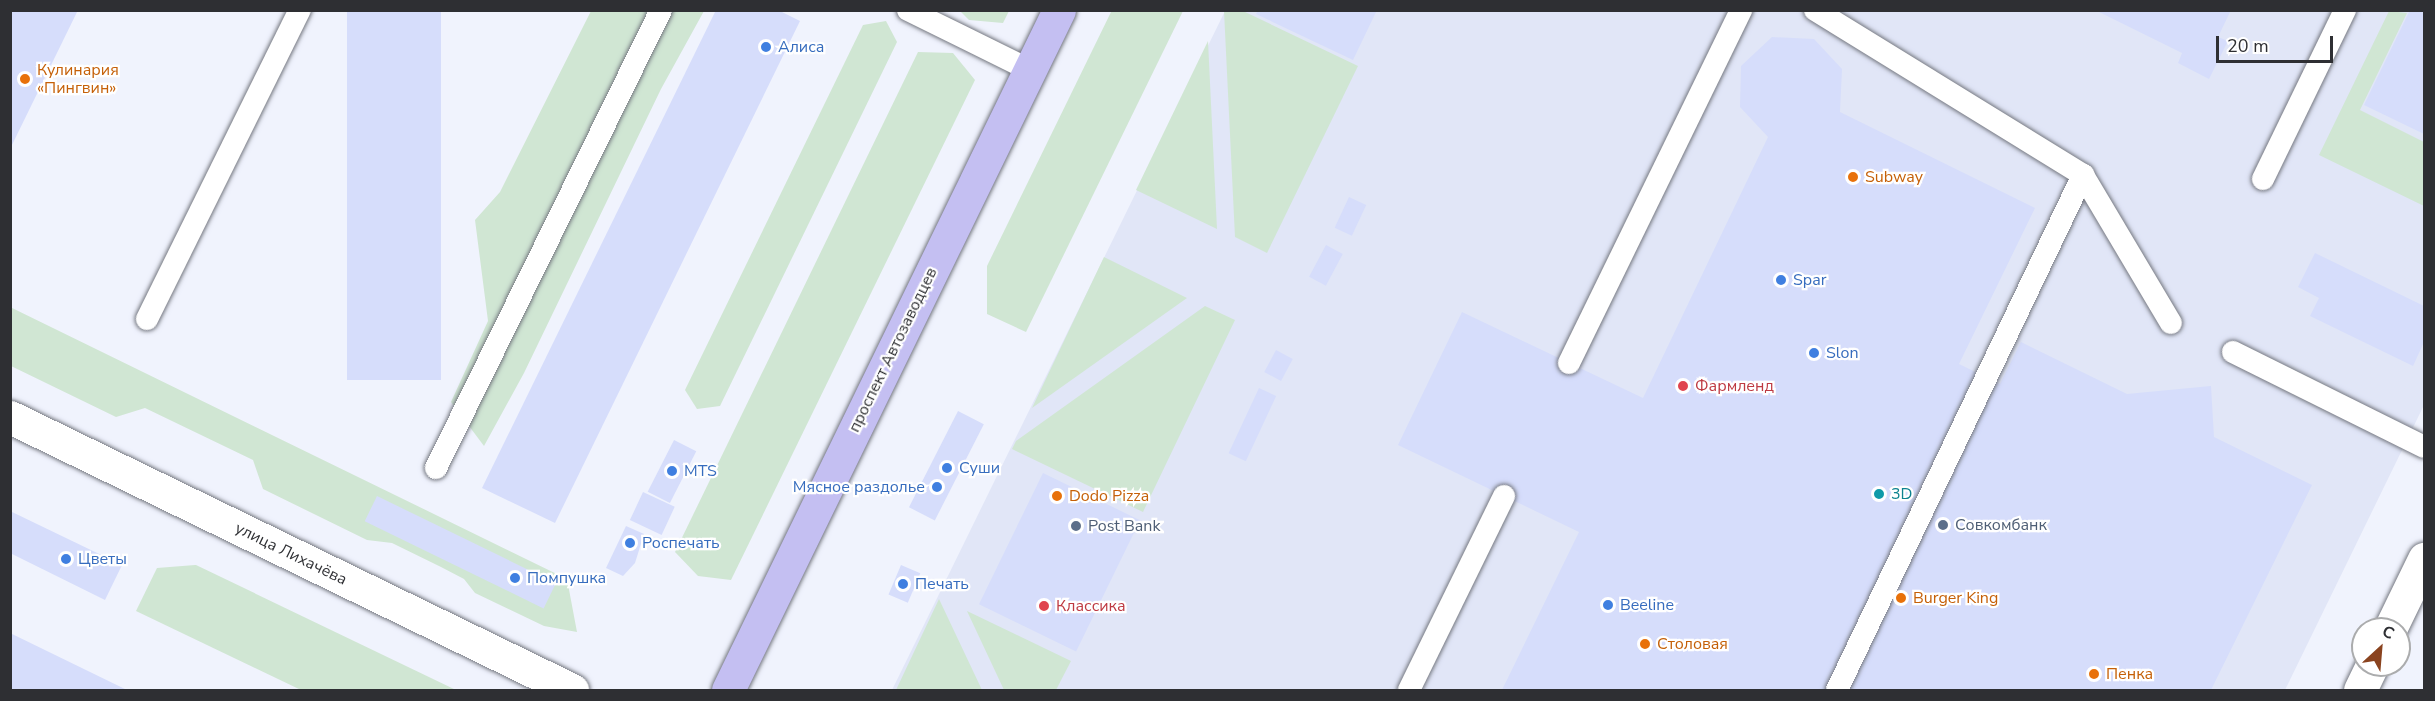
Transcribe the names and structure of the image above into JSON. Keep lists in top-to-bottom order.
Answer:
{
  "streets": {
    "main road": ["проспект Автозаводцев", "улица Лихачёва"]
  },
  "places": [
    "Алиса",
    "Кулинария «Пингвин»",
    "Subway",
    "Spar",
    "Slon",
    "Фармленд",
    "Суши",
    "MTS",
    "Мясное раздолье",
    "3D",
    "Dodo Pizza",
    "Совкомбанк",
    "Post Bank",
    "Роспечать",
    "Цветы",
    "Помпушка",
    "Печать",
    "Burger King",
    "Beeline",
    "Классика",
    "Столовая",
    "Пенка"
  ],
  "scale_bar": "20 m",
  "north": "top right"
}
